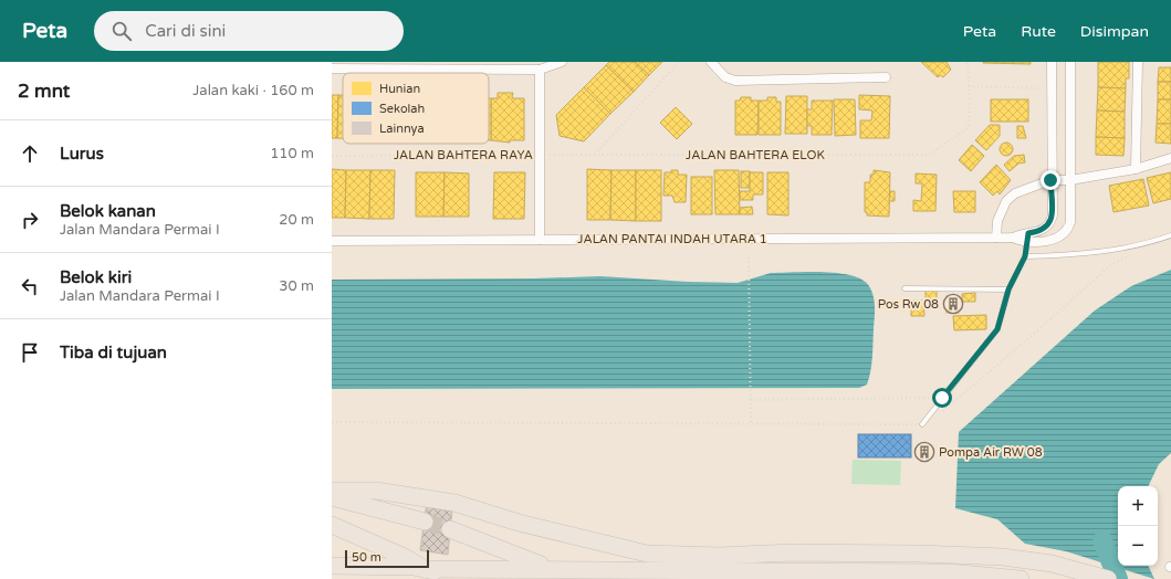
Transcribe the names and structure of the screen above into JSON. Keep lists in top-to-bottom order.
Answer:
{
  "streets": {
    "street": ["JALAN PANTAI INDAH UTARA 1"],
    "path": ["JALAN BAHTERA RAYA", "JALAN BAHTERA ELOK"]
  },
  "crossings": [
    ["JALAN BAHTERA RAYA", "JALAN BAHTERA ELOK"]
  ],
  "places": {
    "building": ["Pos Rw 08", "Pompa Air RW 08"]
  },
  "legend": ["Hunian", "Sekolah", "Lainnya"],
  "scale_bar": "50 m",
  "page": {
    "header": "Peta",
    "search": "Cari di sini",
    "nav": ["Peta", "Rute", "Disimpan"],
    "heading": ["2 mnt", "Jalan kaki · 160 m"],
    "list": [
      ["Lurus", "110 m"],
      ["Belok kanan", "Jalan Mandara Permai I", "20 m"],
      ["Belok kiri", "Jalan Mandara Permai I", "30 m"],
      "Tiba di tujuan"
    ],
    "map_buttons": ["+", "−"],
    "scale": "50 m"
  }
}
